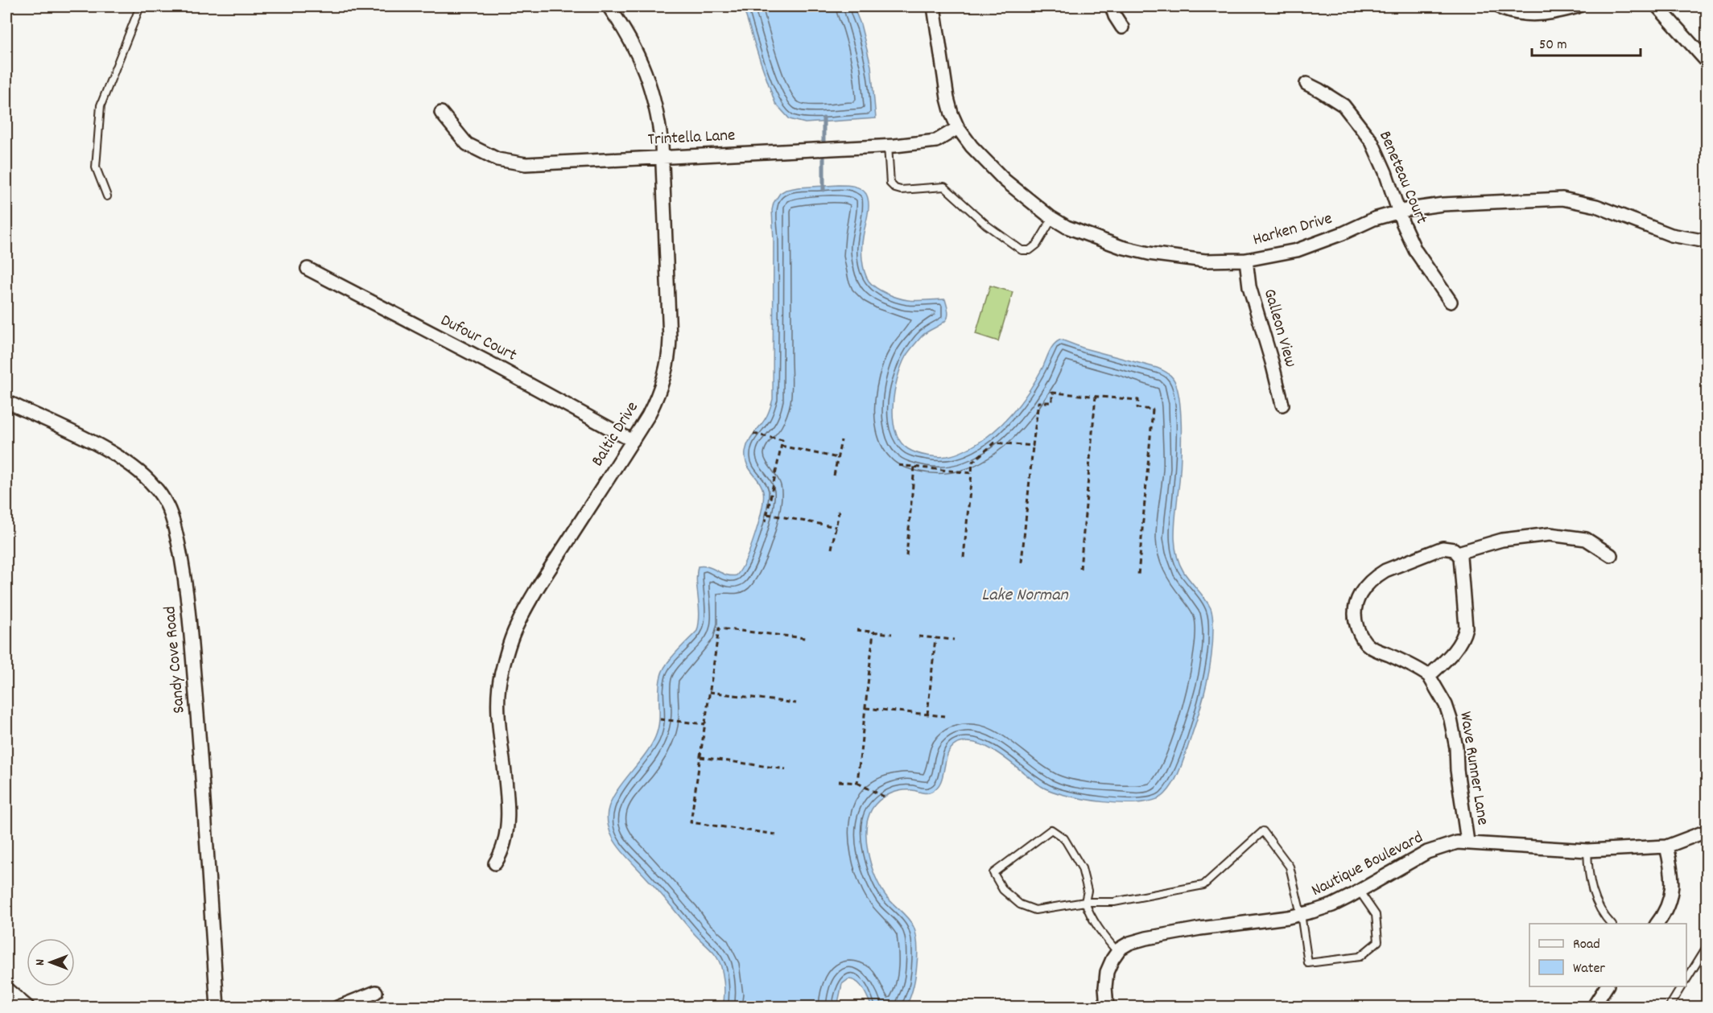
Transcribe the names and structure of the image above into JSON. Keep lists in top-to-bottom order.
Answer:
{
  "streets": {
    "street": [
      "Trintella Lane",
      "Beneteau Court",
      "Harken Drive",
      "Galleon View",
      "Dufour Court",
      "Baltic Drive",
      "Sandy Cove Road",
      "Wave Runner Lane",
      "Nautique Boulevard"
    ]
  },
  "crossings": [
    ["Trintella Lane", "Harken Drive"],
    ["Trintella Lane", "Baltic Drive"],
    ["Beneteau Court", "Harken Drive"],
    ["Harken Drive", "Galleon View"],
    ["Dufour Court", "Baltic Drive"],
    ["Wave Runner Lane", "Nautique Boulevard"]
  ],
  "water": ["Lake Norman"],
  "legend": ["Road", "Water"],
  "scale_bar": "50 m",
  "north": "left"
}
